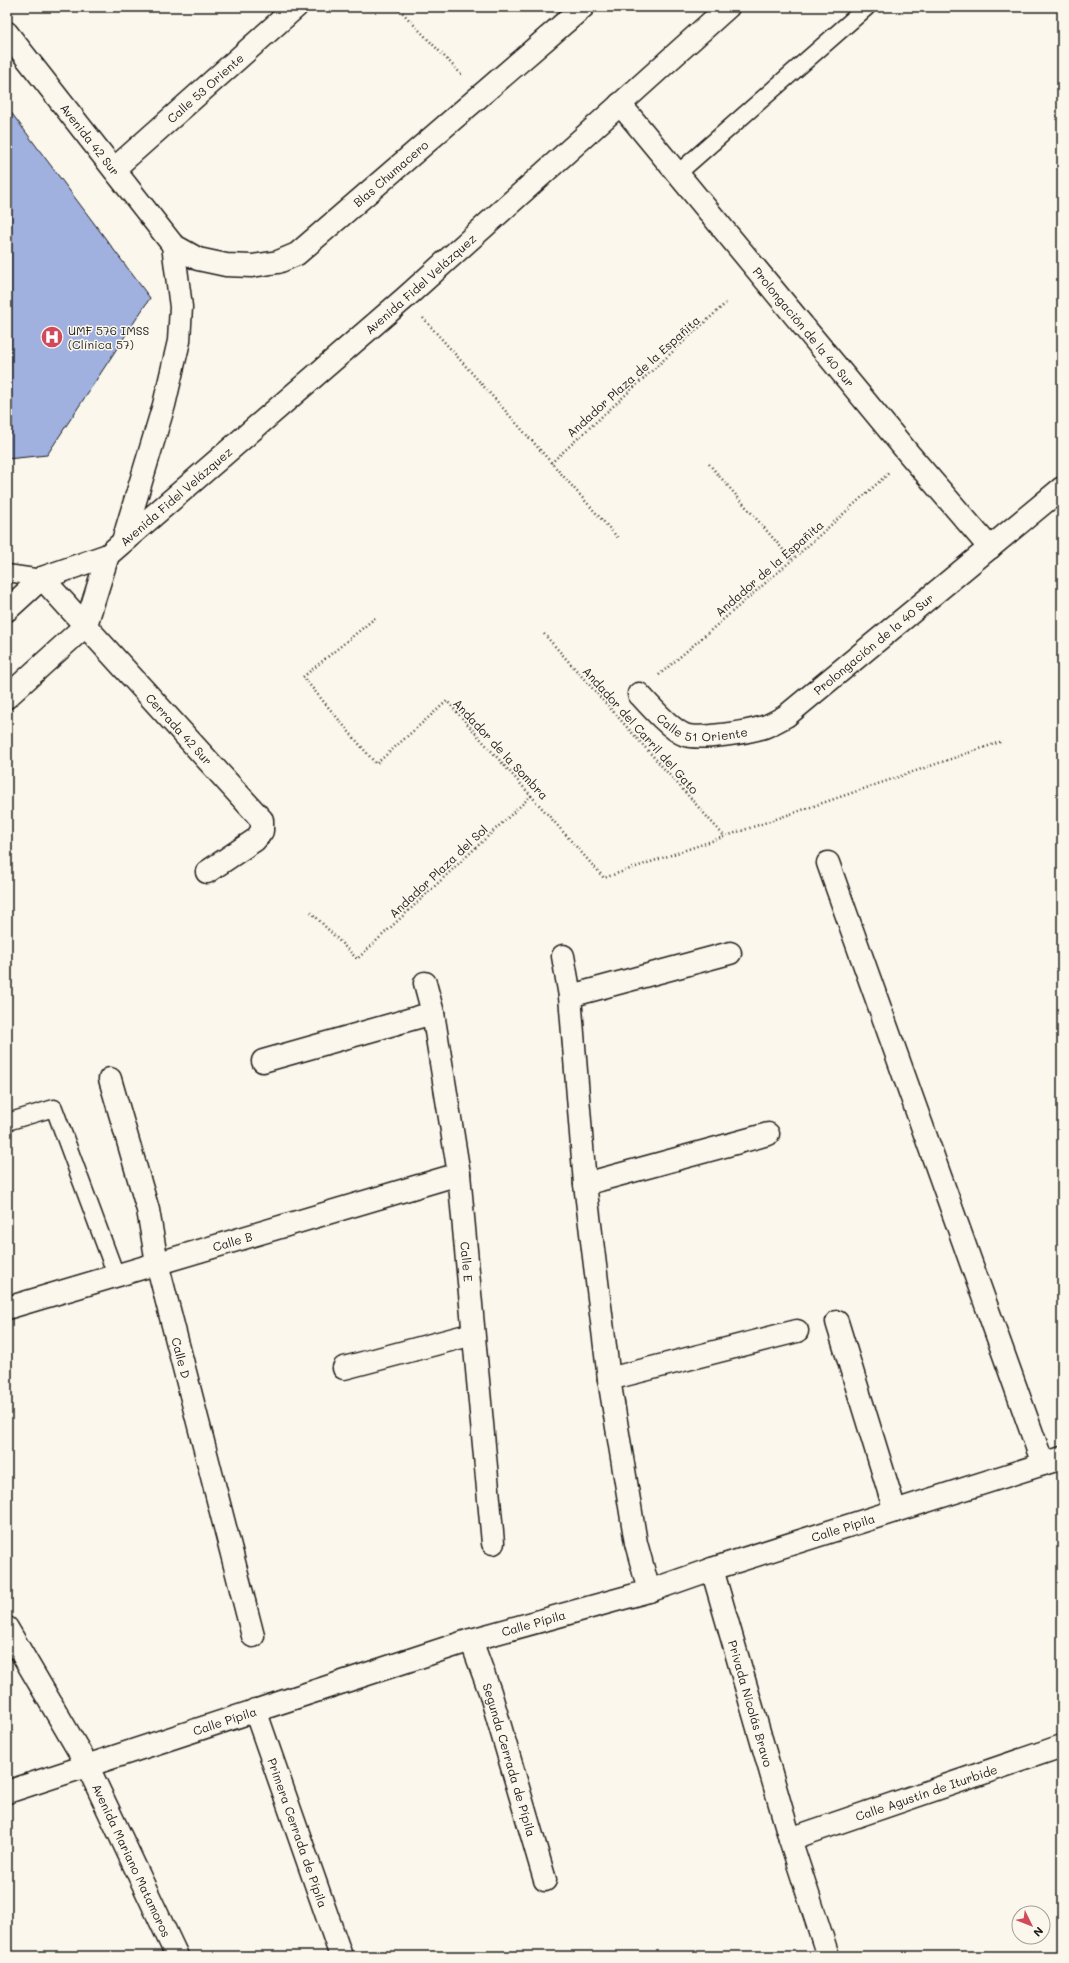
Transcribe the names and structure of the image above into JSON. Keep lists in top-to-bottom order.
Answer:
{
  "streets": {
    "street": [
      "Calle 53 Oriente",
      "Avenida 42 Sur",
      "Blas Chumacero",
      "Avenida Fidel Velázquez",
      "Prolongación de la 40 Sur",
      "Calle 51 Oriente",
      "Cerrada 42 Sur",
      "Calle B",
      "Calle E",
      "Calle D",
      "Calle Pípila",
      "Privada Nicolás Bravo",
      "Segunda Cerrada de Pípila",
      "Calle Agustín de Iturbide",
      "Primera Cerrada de Pípila",
      "Avenida Mariano Matamoros"
    ],
    "path": [
      "Andador Plaza de la Españita",
      "Andador de la Españita",
      "Andador del Carril del Gato",
      "Andador de la Sombra",
      "Andador Plaza del Sol"
    ]
  },
  "crossings": [
    ["Calle 53 Oriente", "Avenida 42 Sur"],
    ["Avenida 42 Sur", "Blas Chumacero"],
    ["Avenida Fidel Velázquez", "Prolongación de la 40 Sur"],
    ["Avenida Fidel Velázquez", "Cerrada 42 Sur"],
    ["Prolongación de la 40 Sur", "Andador de la Españita"],
    ["Prolongación de la 40 Sur", "Calle 51 Oriente"],
    ["Andador de la Españita", "Calle 51 Oriente"],
    ["Andador del Carril del Gato", "Andador de la Sombra"],
    ["Andador de la Sombra", "Andador Plaza del Sol"],
    ["Calle B", "Calle E"],
    ["Calle B", "Calle D"],
    ["Calle Pípila", "Privada Nicolás Bravo"],
    ["Calle Pípila", "Segunda Cerrada de Pípila"],
    ["Calle Pípila", "Primera Cerrada de Pípila"],
    ["Calle Pípila", "Avenida Mariano Matamoros"],
    ["Privada Nicolás Bravo", "Calle Agustín de Iturbide"]
  ],
  "places": {
    "hospital": ["UMF 576 IMSS (Clínica 57)"]
  },
  "north": "bottom right"
}
